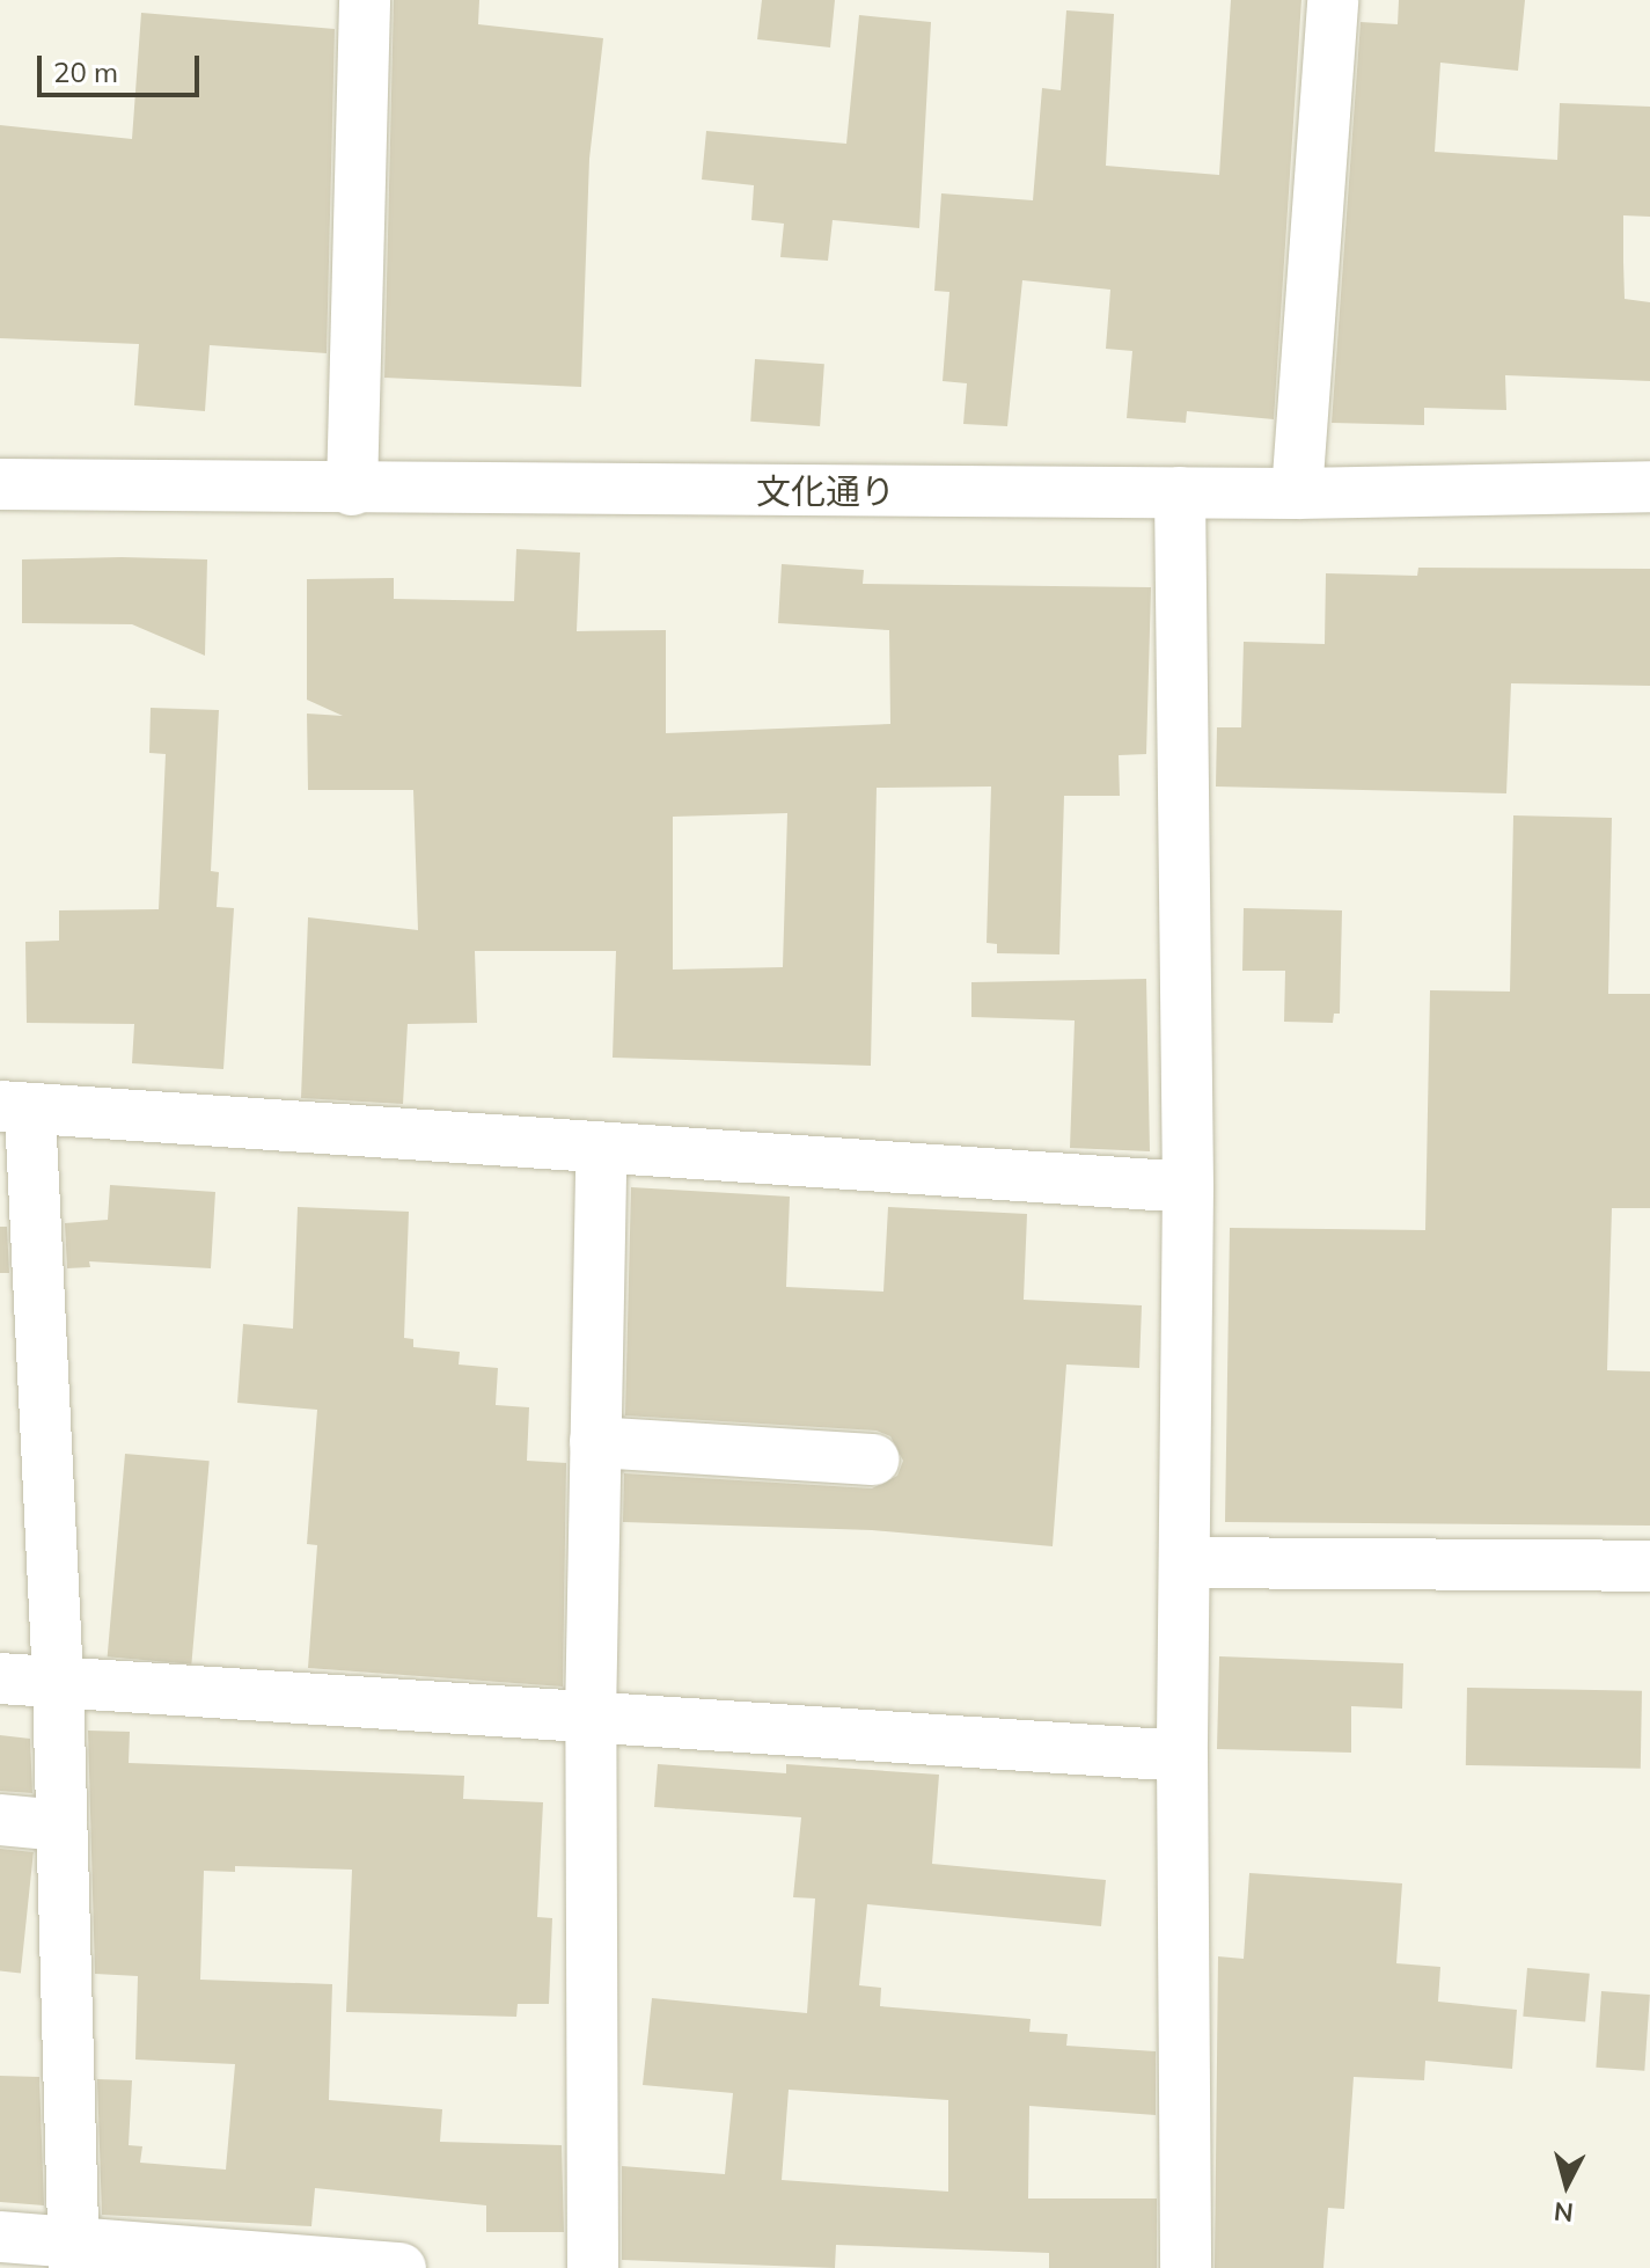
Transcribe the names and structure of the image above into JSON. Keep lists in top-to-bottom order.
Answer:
{
  "streets": {
    "street": ["文化通り"]
  },
  "scale_bar": "20 m",
  "north": "bottom"
}
